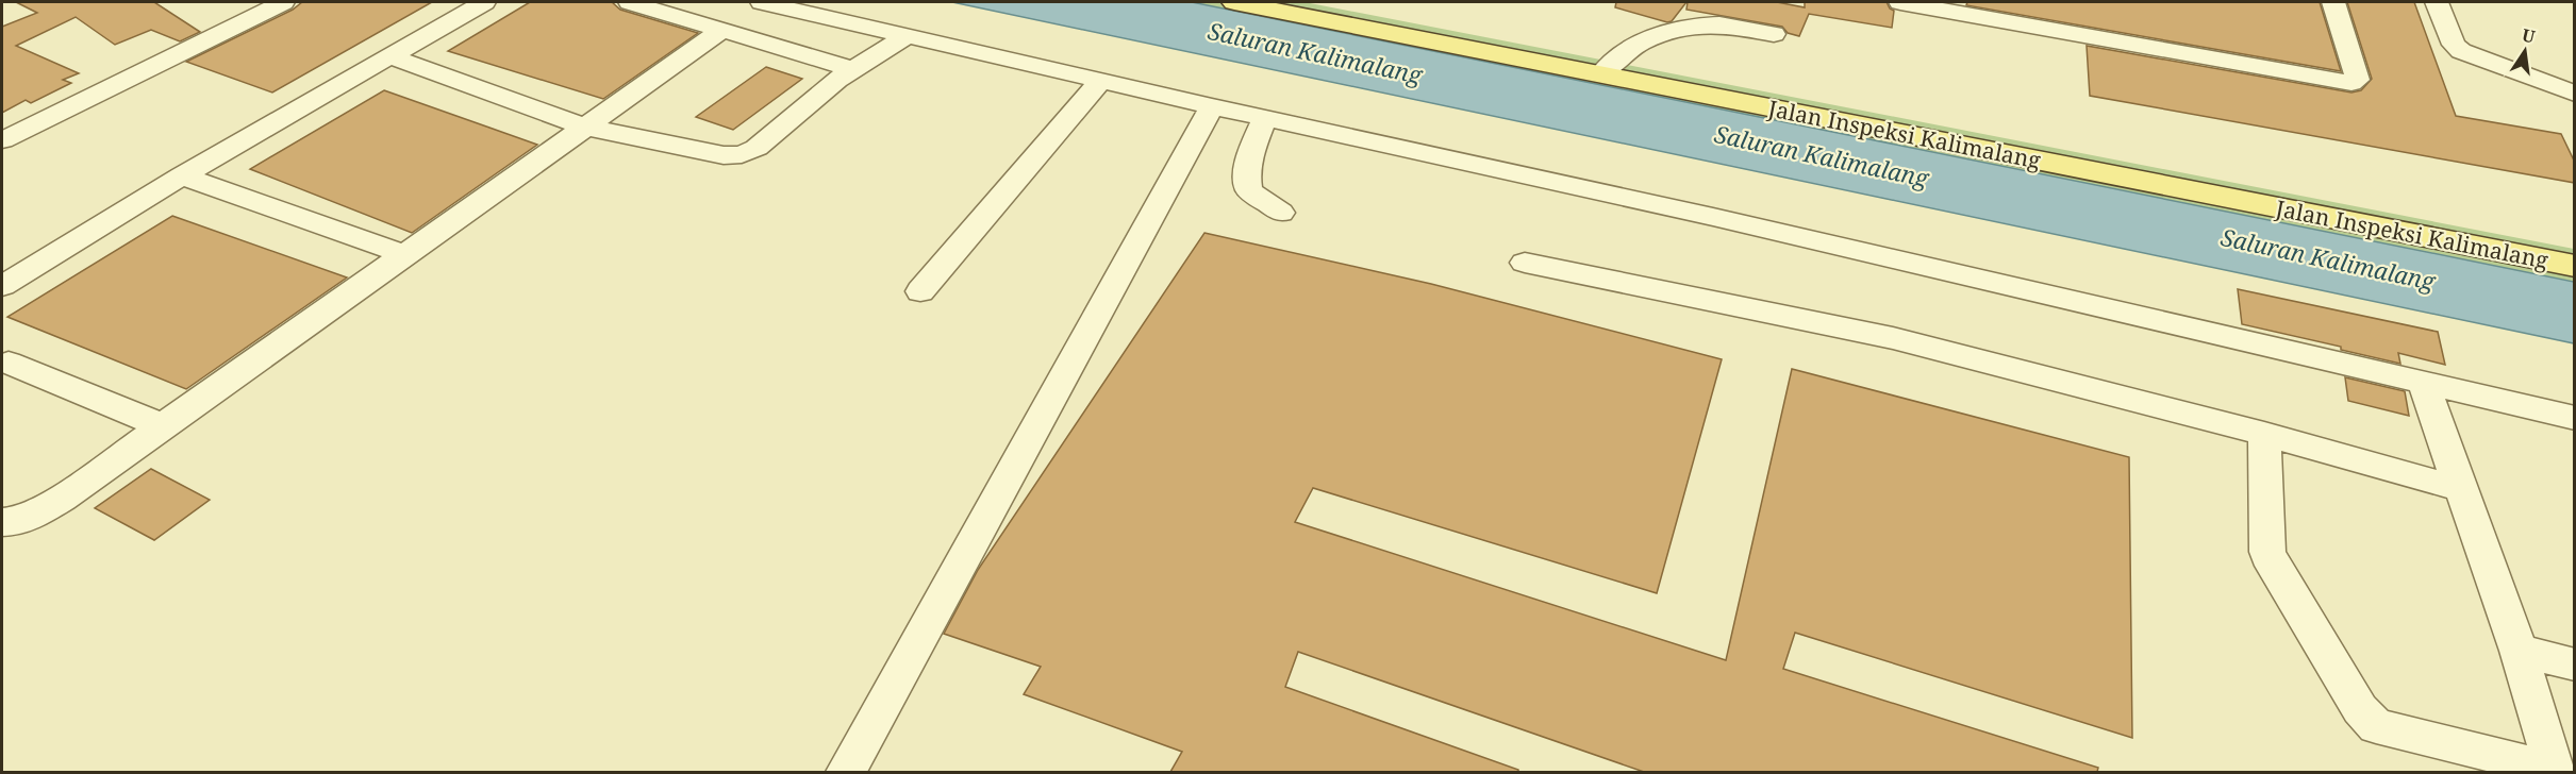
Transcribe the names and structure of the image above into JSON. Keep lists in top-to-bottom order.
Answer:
{
  "streets": {
    "main road": ["Jalan Inspeksi Kalimalang"]
  },
  "water": ["Saluran Kalimalang"],
  "north": "top"
}
